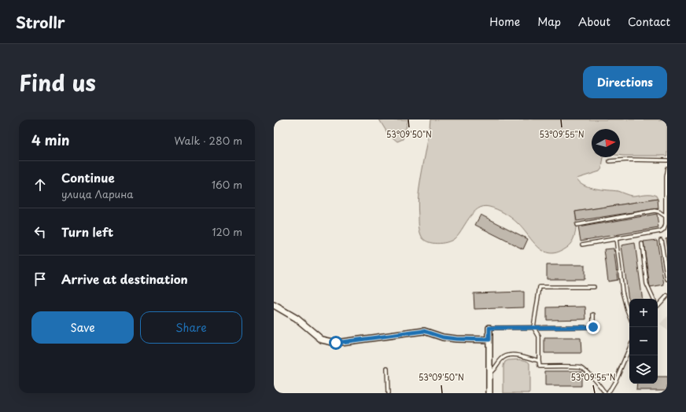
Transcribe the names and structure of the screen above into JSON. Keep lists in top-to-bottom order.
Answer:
{
  "north": "right",
  "page": {
    "header": "Strollr",
    "nav": [
      "Home",
      "Map",
      "About",
      "Contact"
    ],
    "title": "Find us",
    "buttons": [
      "Directions",
      ["Save", "Share"]
    ],
    "heading": ["4 min", "Walk · 280 m"],
    "list": [
      ["Continue", "улица Ларина", "160 m"],
      ["Turn left", "120 m"],
      "Arrive at destination"
    ],
    "map_buttons": ["+", "−"]
  },
  "coordinates": ["53°09'50\"N", "53°09'55\"N"]
}
